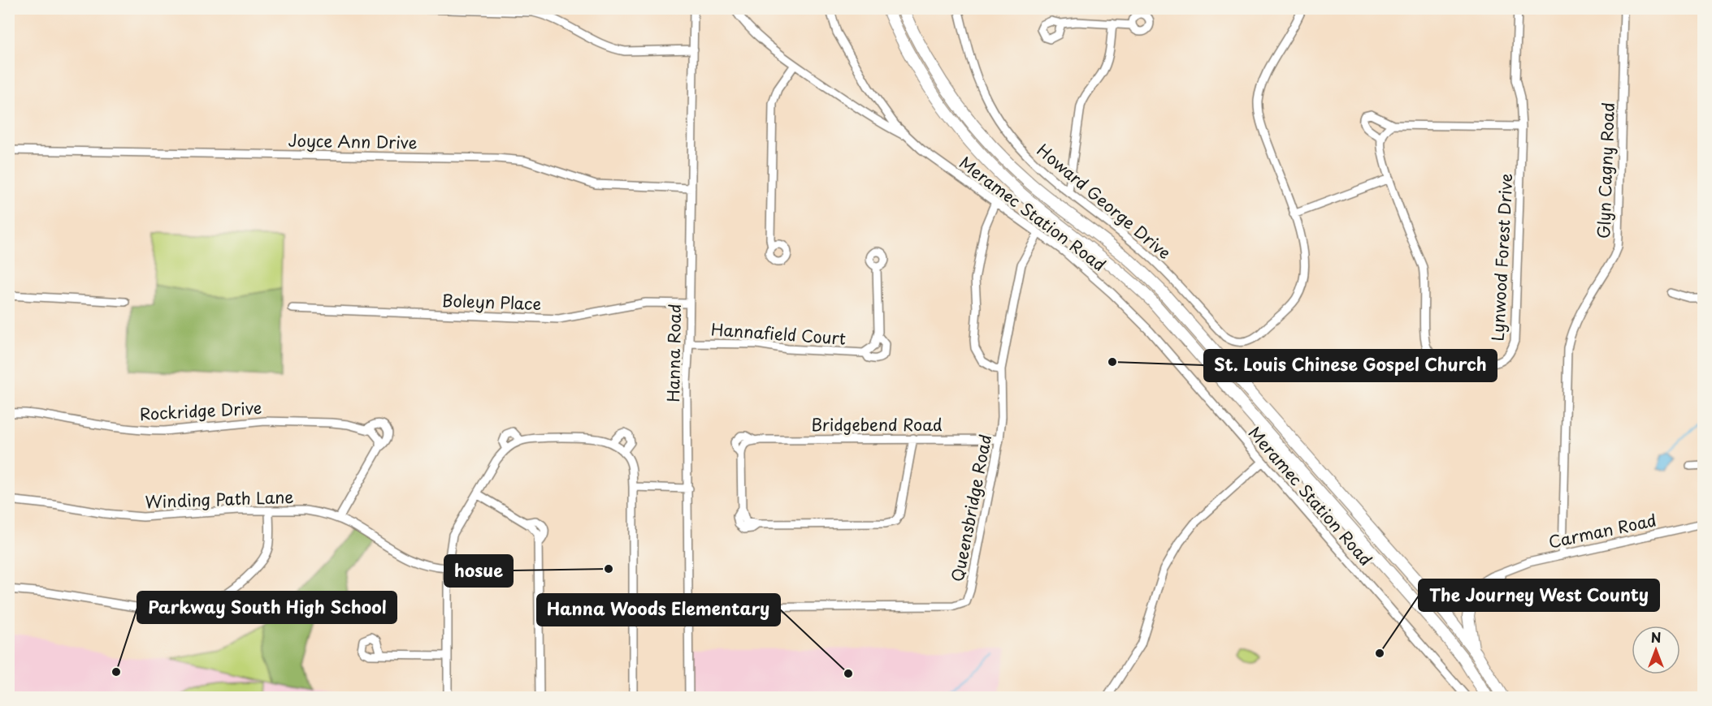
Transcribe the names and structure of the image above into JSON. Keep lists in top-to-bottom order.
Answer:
{
  "streets": {
    "street": [
      "Joyce Ann Drive",
      "Glyn Cagny Road",
      "Howard George Drive",
      "Meramec Station Road",
      "Lynwood Forest Drive",
      "Boleyn Place",
      "Hannafield Court",
      "Hanna Road",
      "Rockridge Drive",
      "Bridgebend Road",
      "Winding Path Lane",
      "Queensbridge Road",
      "Carman Road"
    ]
  },
  "crossings": [
    ["Joyce Ann Drive", "Hanna Road"],
    ["Glyn Cagny Road", "Carman Road"],
    ["Meramec Station Road", "Queensbridge Road"],
    ["Boleyn Place", "Hanna Road"],
    ["Hannafield Court", "Hanna Road"],
    ["Hanna Road", "Queensbridge Road"],
    ["Bridgebend Road", "Queensbridge Road"]
  ],
  "places": [
    "St. Louis Chinese Gospel Church",
    "hosue",
    "The Journey West County",
    "Parkway South High School",
    "Hanna Woods Elementary"
  ],
  "north": "top"
}
